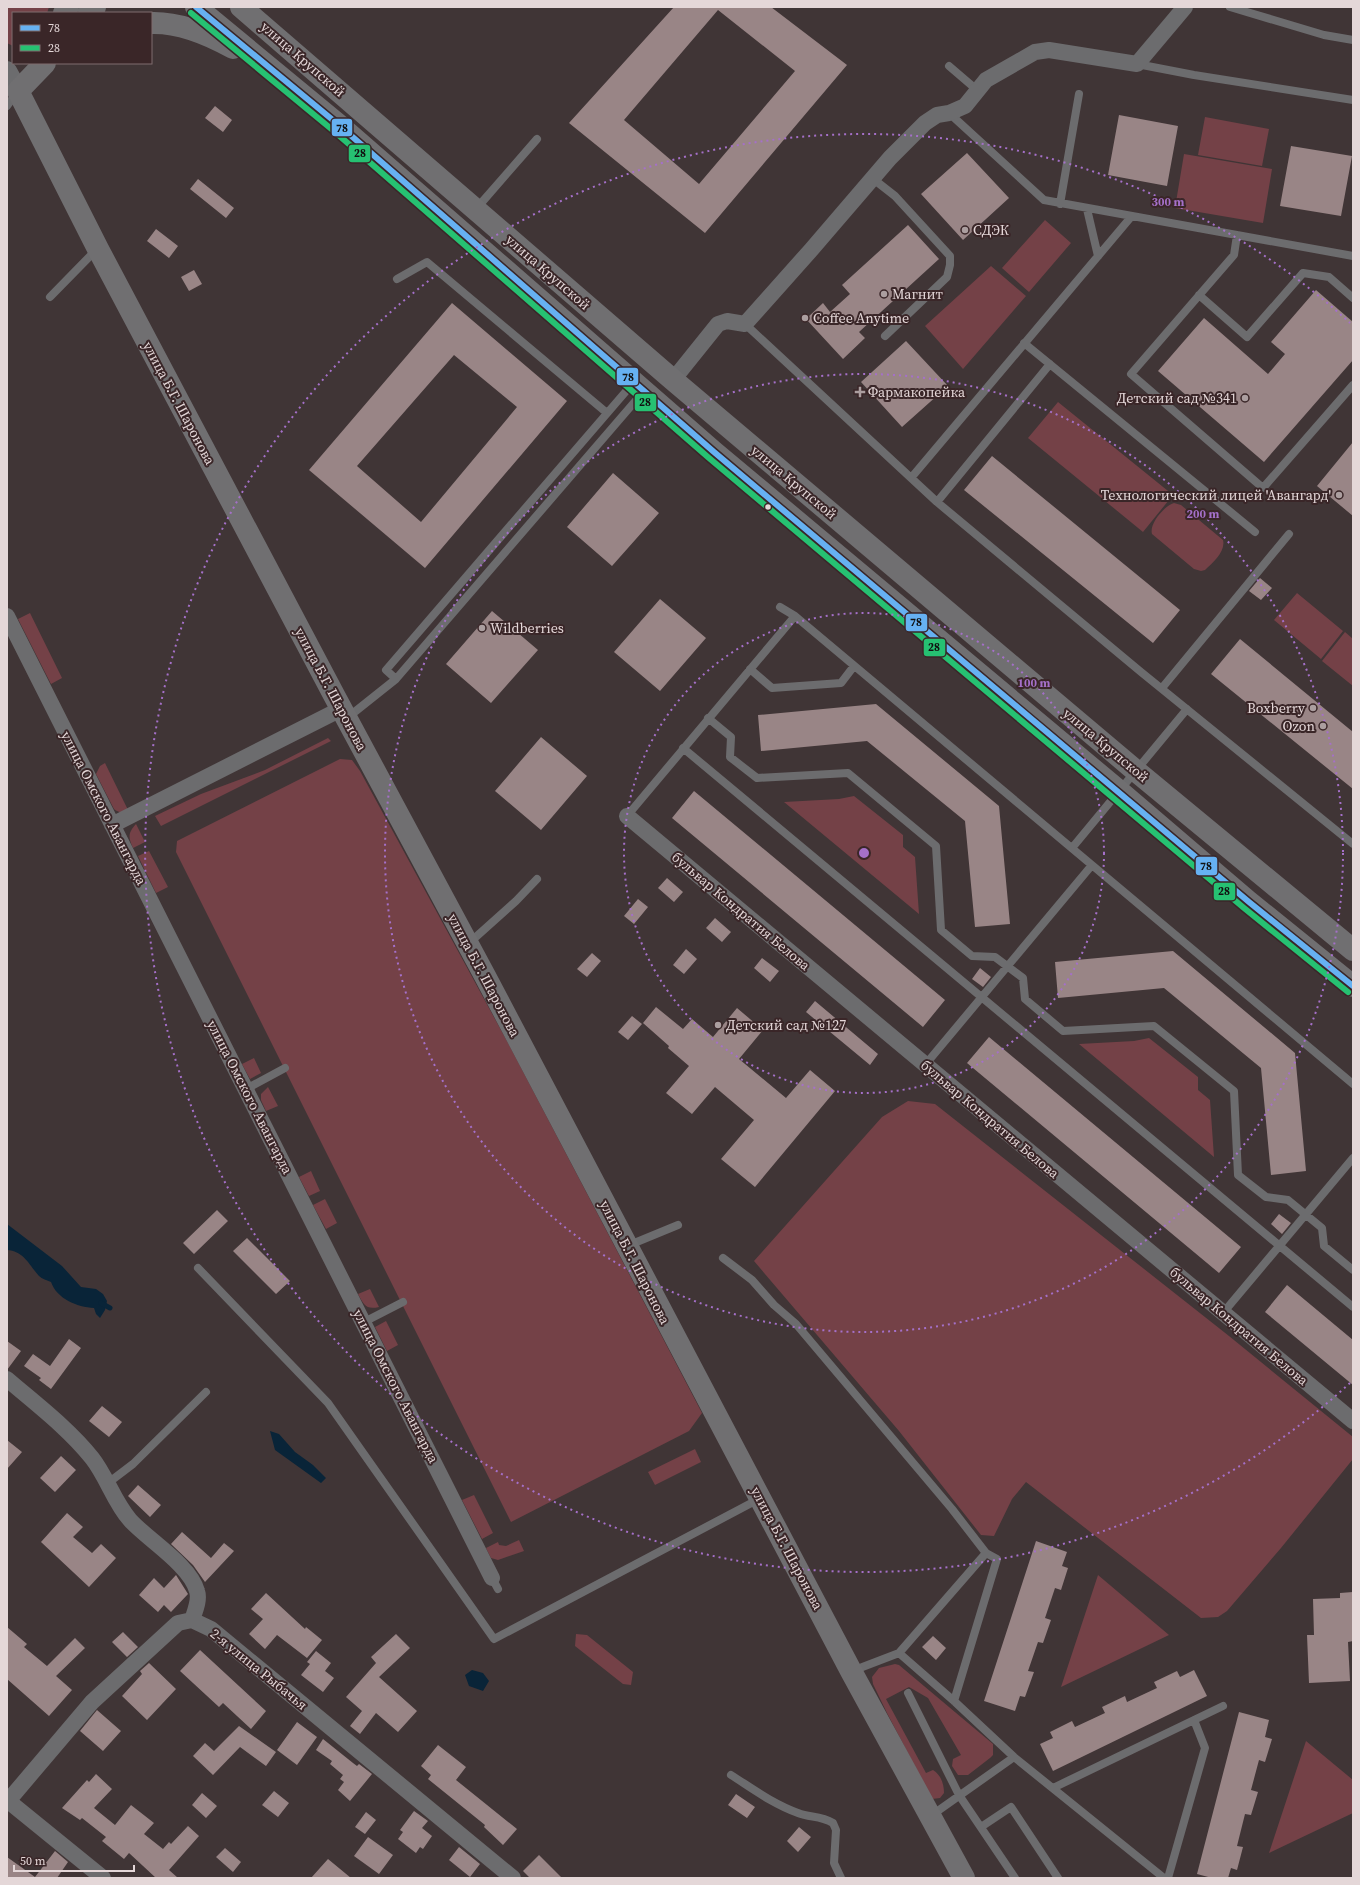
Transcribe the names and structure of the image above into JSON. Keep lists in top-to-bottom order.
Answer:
{
  "streets": {
    "main road": ["улица Крупской", "улица Б.Г. Шаронова"],
    "street": ["улица Омского Авангарда", "бульвар Кондратия Белова", "2-я улица Рыбачья"]
  },
  "places": {
    "other": [
      "СДЭК",
      "Магнит",
      "Coffee Anytime",
      "Детский сад №341",
      "Технологический лицей 'Авангард'",
      "Wildberries",
      "Boxberry",
      "Ozon",
      "Детский сад №127"
    ],
    "health": ["Фармакопейка"]
  },
  "lines": ["transit line 78", "transit line 28"],
  "legend": ["78", "28"],
  "scale_bar": "50 m",
  "rings": ["300 m", "200 m", "100 m"]
}
